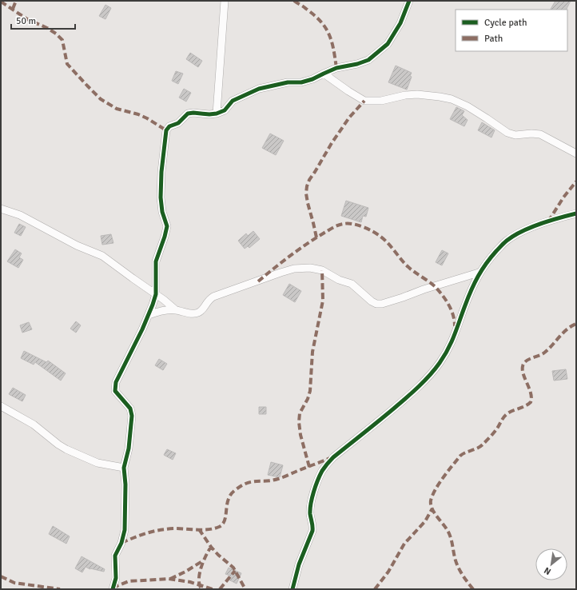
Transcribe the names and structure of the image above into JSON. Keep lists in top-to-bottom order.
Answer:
{
  "legend": ["Cycle path", "Path"],
  "scale_bar": "50 m",
  "north": "bottom left"
}
